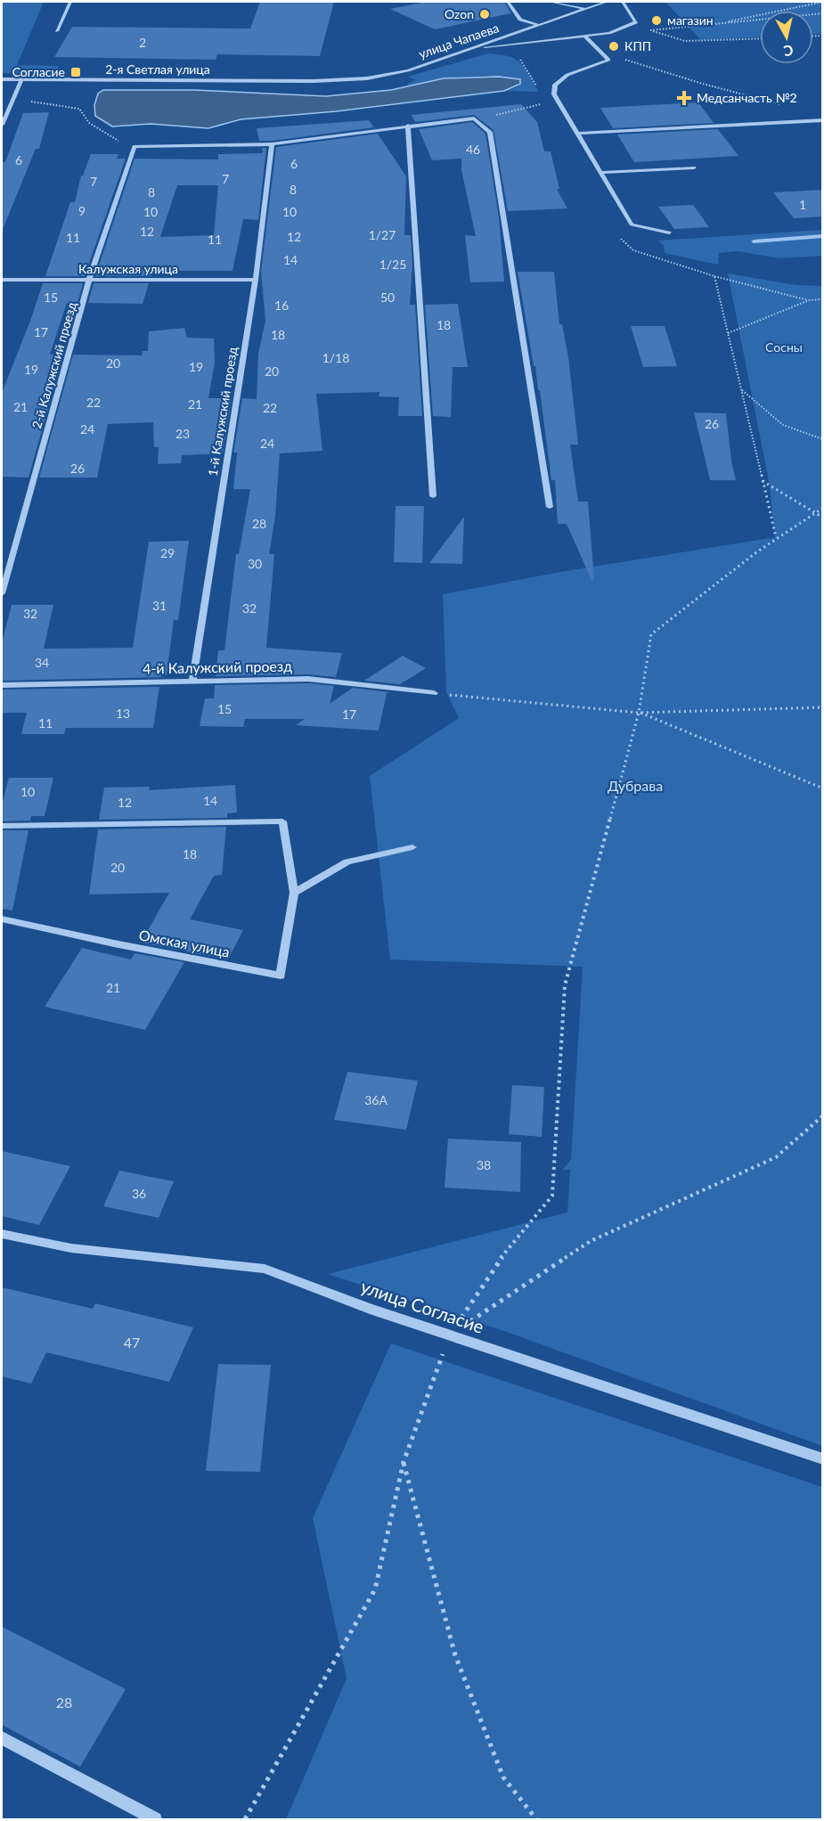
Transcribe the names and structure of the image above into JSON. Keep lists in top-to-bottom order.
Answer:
{
  "streets": {
    "street": [
      "улица Чапаева",
      "2-я Светлая улица",
      "Калужская улица",
      "2-й Калужский проезд",
      "1-й Калужский проезд",
      "4-й Калужский проезд",
      "Омская улица",
      "улица Согласие"
    ]
  },
  "crossings": [
    ["улица Чапаева", "2-я Светлая улица"],
    ["Калужская улица", "2-й Калужский проезд"],
    ["Калужская улица", "1-й Калужский проезд"],
    ["1-й Калужский проезд", "4-й Калужский проезд"]
  ],
  "parks": ["Сосны", "Дубрава"],
  "places": {
    "other": ["Ozon", "магазин", "КПП"],
    "transit": ["Согласие"],
    "health": ["Медсанчасть №2"]
  },
  "house_numbers": [
    "2",
    "46",
    "6",
    "6",
    "7",
    "7",
    "8",
    "8",
    "1",
    "9",
    "10",
    "10",
    "12",
    "1/27",
    "12",
    "11",
    "11",
    "14",
    "1/25",
    "15",
    "50",
    "16",
    "18",
    "17",
    "18",
    "1/18",
    "20",
    "19",
    "19",
    "20",
    "22",
    "21",
    "21",
    "22",
    "26",
    "24",
    "23",
    "24",
    "26",
    "28",
    "29",
    "30",
    "31",
    "32",
    "32",
    "34",
    "15",
    "13",
    "17",
    "11",
    "10",
    "14",
    "12",
    "18",
    "20",
    "21",
    "36А",
    "38",
    "36",
    "47",
    "28"
  ],
  "north": "bottom"
}
